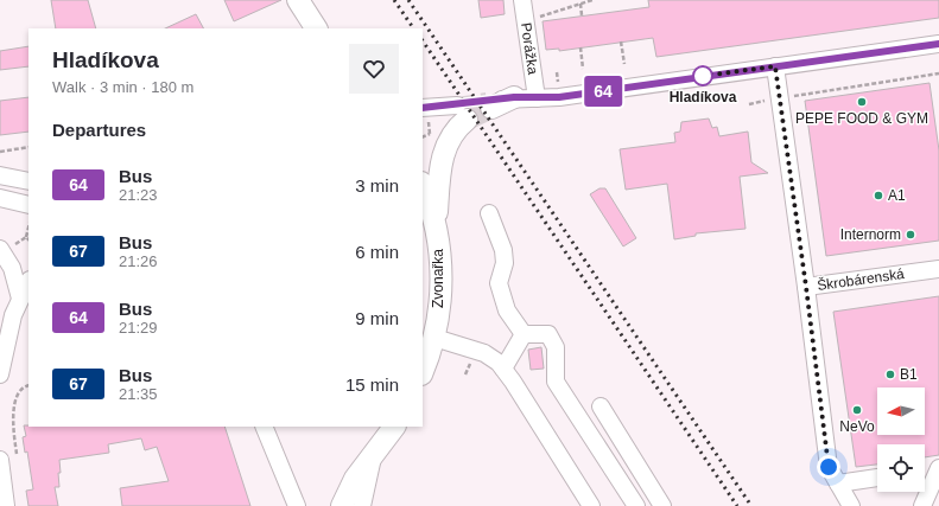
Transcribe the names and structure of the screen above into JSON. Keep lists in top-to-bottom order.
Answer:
{
  "streets": {
    "main road": ["Zvonařka"],
    "street": ["Porážka", "Škrobárenská"]
  },
  "places": [
    "Hladíkova",
    "PEPE FOOD & GYM",
    "A1",
    "Internorm",
    "B1",
    "NeVo"
  ],
  "lines": ["bus line 64"],
  "north": "left",
  "page": {
    "on_map": "64",
    "heading": [
      ["Hladíkova", "Walk · 3 min · 180 m"],
      "Departures"
    ],
    "list": [
      {
        "mark": "64",
        "name": "Bus",
        "note": "21:23",
        "value": "3 min"
      },
      {
        "mark": "67",
        "name": "Bus",
        "note": "21:26",
        "value": "6 min"
      },
      {
        "mark": "64",
        "name": "Bus",
        "note": "21:29",
        "value": "9 min"
      },
      {
        "mark": "67",
        "name": "Bus",
        "note": "21:35",
        "value": "15 min"
      }
    ]
  }
}
